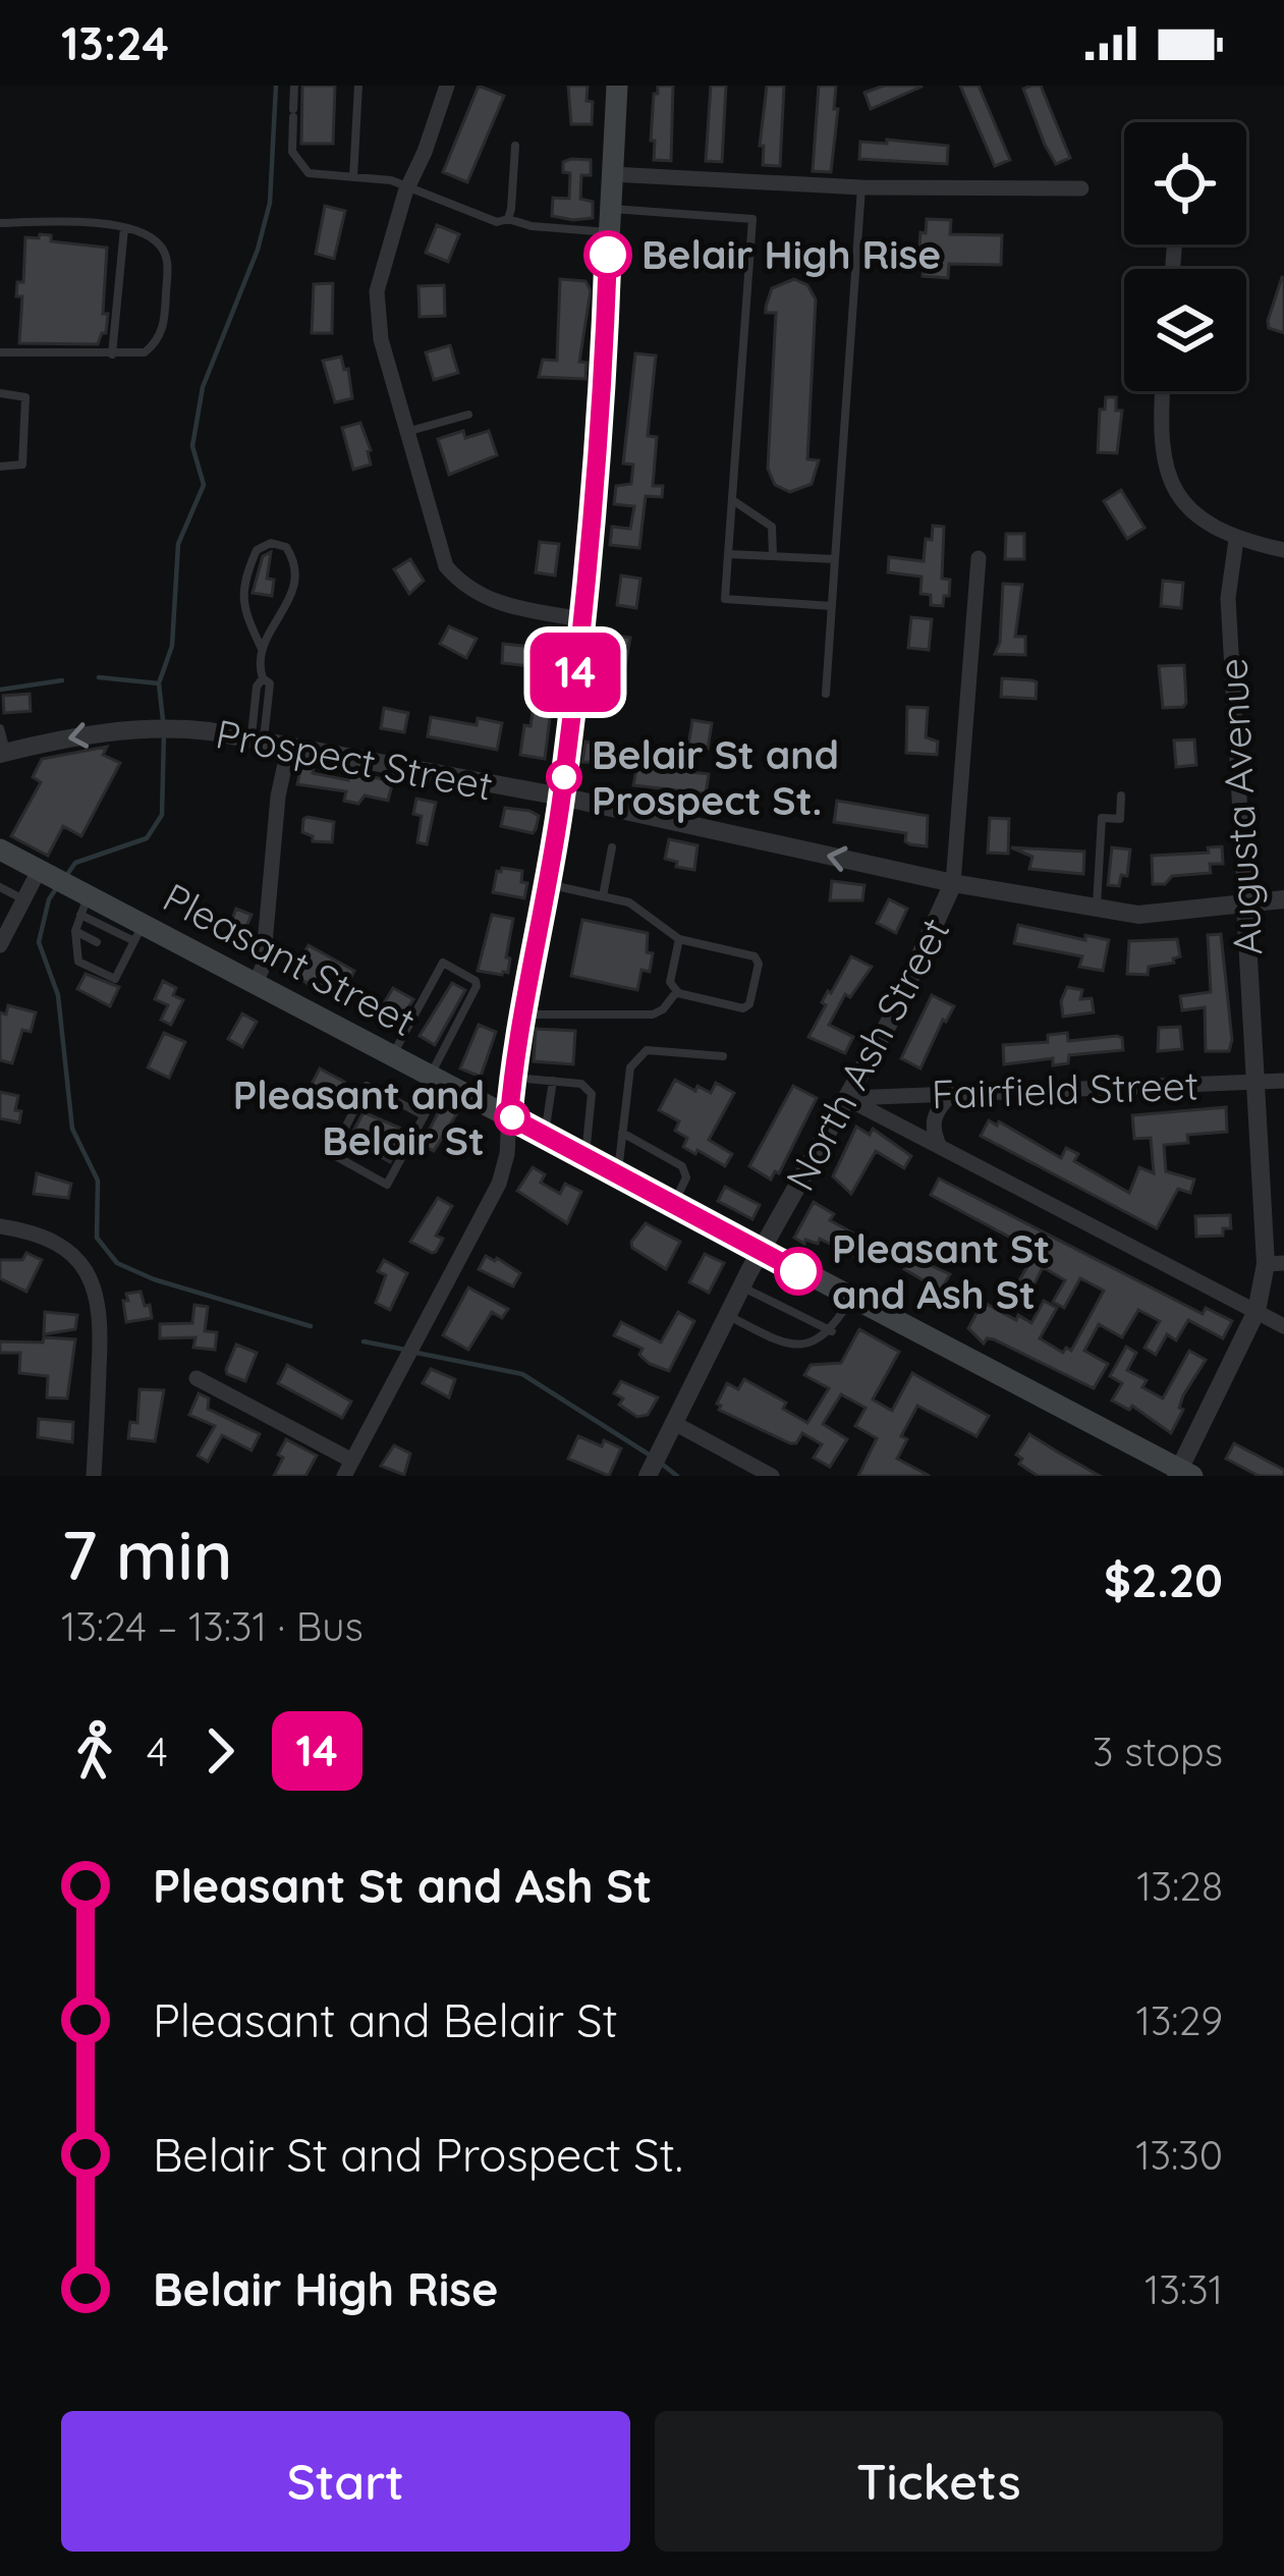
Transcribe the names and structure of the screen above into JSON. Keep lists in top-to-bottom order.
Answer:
{
  "streets": {
    "main road": ["Pleasant Street"],
    "street": [
      "Prospect Street",
      "Augusta Avenue",
      "North Ash Street",
      "Fairfield Street"
    ]
  },
  "crossings": [
    ["Prospect Street", "Augusta Avenue"],
    ["Prospect Street", "North Ash Street"],
    ["Augusta Avenue", "Pleasant Street"],
    ["Augusta Avenue", "Fairfield Street"],
    ["Pleasant Street", "North Ash Street"],
    ["North Ash Street", "Fairfield Street"]
  ],
  "one_way": ["Prospect Street"],
  "places": [
    "Belair High Rise",
    "Belair St and Prospect St.",
    "Pleasant and Belair St",
    "Pleasant St and Ash St"
  ],
  "lines": ["bus line 14"],
  "page": {
    "status": "13:24",
    "on_map": "14",
    "heading": ["7 min", "13:24 – 13:31 · Bus", "$2.20"],
    "legs": ["4", "14", "3 stops"],
    "list": [
      {
        "name": "Pleasant St and Ash St",
        "value": "13:28"
      },
      {
        "name": "Pleasant and Belair St",
        "value": "13:29"
      },
      {
        "name": "Belair St and Prospect St.",
        "value": "13:30"
      },
      {
        "name": "Belair High Rise",
        "value": "13:31"
      }
    ],
    "buttons": ["Start", "Tickets"]
  }
}
